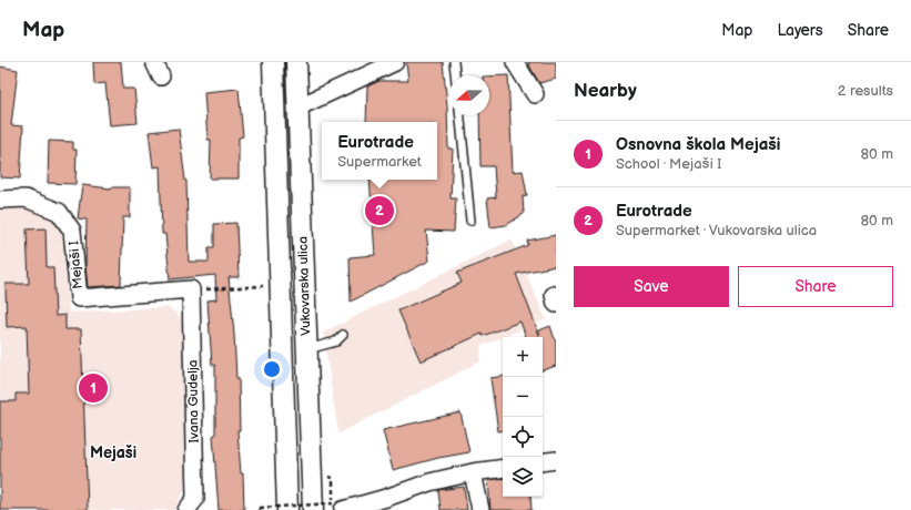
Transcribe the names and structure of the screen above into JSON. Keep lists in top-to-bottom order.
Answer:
{
  "streets": {
    "street": ["Mejaši I", "Vukovarska ulica", "Ivana Gudelja"]
  },
  "crossings": [
    ["Mejaši I", "Ivana Gudelja"]
  ],
  "districts": ["Mejaši"],
  "north": "left",
  "page": {
    "header": "Map",
    "nav": ["Map", "Layers", "Share"],
    "heading": ["Nearby", "2 results"],
    "list": [
      {
        "mark": "1",
        "name": "Osnovna škola Mejaši",
        "note": "School · Mejaši I",
        "value": "80 m"
      },
      {
        "mark": "2",
        "name": "Eurotrade",
        "note": "Supermarket · Vukovarska ulica",
        "value": "80 m"
      }
    ],
    "popup": ["Eurotrade", "Supermarket"],
    "pins": ["2", "1"],
    "buttons": ["Save", "Share"],
    "map_buttons": ["+", "−"]
  }
}
